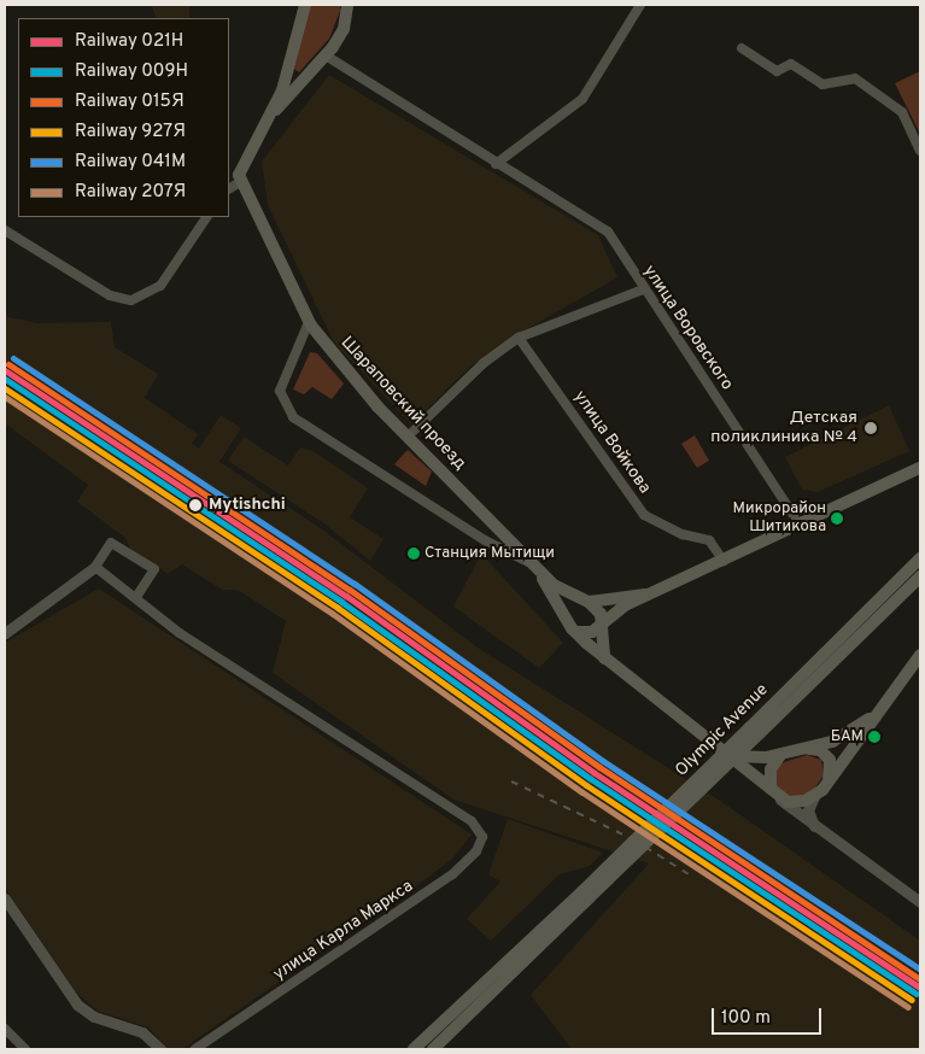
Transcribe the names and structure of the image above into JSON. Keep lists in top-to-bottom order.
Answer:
{
  "streets": {
    "main road": ["Шараповский проезд", "Olympic Avenue"],
    "street": ["улица Воровского", "улица Войкова", "улица Карла Маркса"]
  },
  "places": [
    "Детская поликлиника № 4",
    "Mytishchi",
    "Микрорайон Шитикова",
    "Станция Мытищи",
    "БАМ"
  ],
  "lines": [
    "rail line 041М",
    "rail line 015Я",
    "rail line 021Н",
    "rail line 009Н",
    "rail line 927Я",
    "rail line 207Я"
  ],
  "legend": [
    "Railway 021Н",
    "Railway 009Н",
    "Railway 015Я",
    "Railway 927Я",
    "Railway 041М",
    "Railway 207Я"
  ],
  "scale_bar": "100 m"
}
